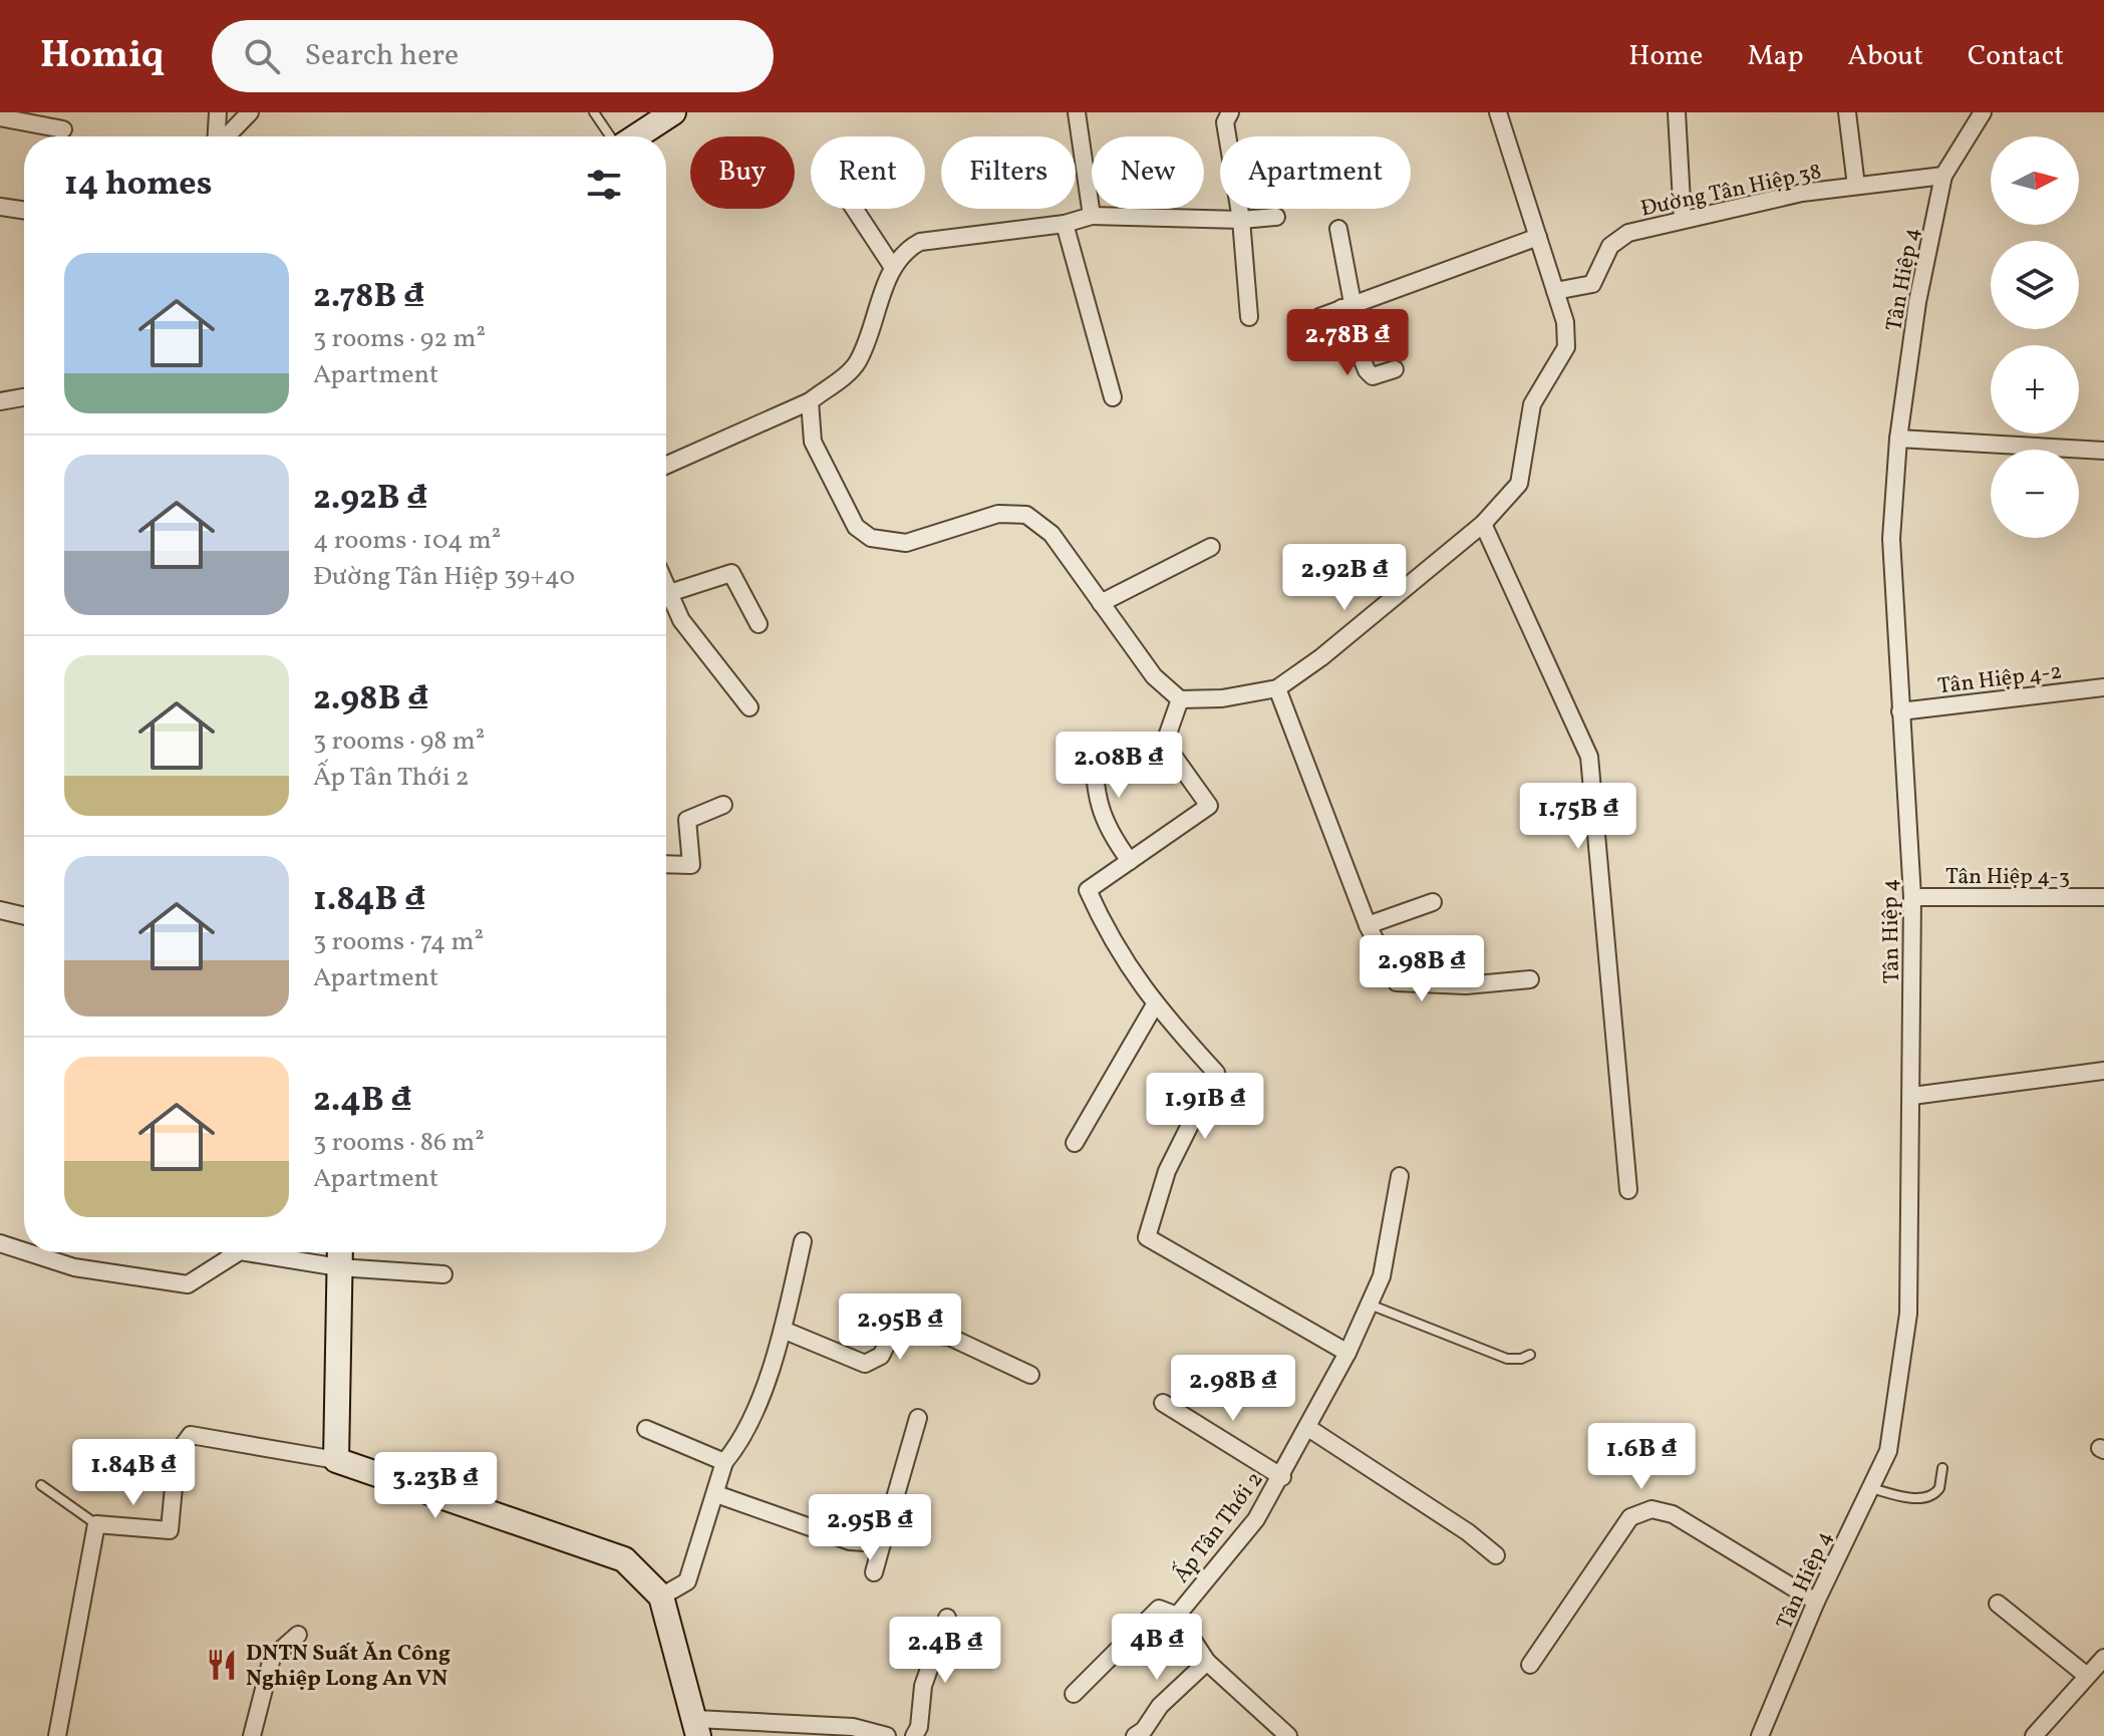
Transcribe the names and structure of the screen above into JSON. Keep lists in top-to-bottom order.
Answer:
{
  "streets": {
    "street": [
      "Đường Tân Hiệp 38",
      "Tân Hiệp 4",
      "Tân Hiệp 4-2",
      "Tân Hiệp 4-3",
      "Ấp Tân Thới 2"
    ]
  },
  "crossings": [
    ["Đường Tân Hiệp 38", "Tân Hiệp 4"],
    ["Tân Hiệp 4", "Tân Hiệp 4-2"],
    ["Tân Hiệp 4", "Tân Hiệp 4-3"]
  ],
  "places": {
    "restaurant": ["DNTN Suất Ăn Công Nghiệp Long An VN"]
  },
  "north": "right",
  "page": {
    "header": "Homiq",
    "search": "Search here",
    "nav": [
      "Home",
      "Map",
      "About",
      "Contact"
    ],
    "map_buttons": ["+", "−"],
    "chip": [
      "Buy",
      "Rent",
      "Filters",
      "New",
      "Apartment"
    ],
    "heading": "14 homes",
    "list": [
      {
        "name": "2.78B ₫",
        "note": "3 rooms · 92 m² · Apartment"
      },
      {
        "name": "2.92B ₫",
        "note": "4 rooms · 104 m² · Đường Tân Hiệp 39+40"
      },
      {
        "name": "2.98B ₫",
        "note": "3 rooms · 98 m² · Ấp Tân Thới 2"
      },
      {
        "name": "1.84B ₫",
        "note": "3 rooms · 74 m² · Apartment"
      },
      {
        "name": "2.4B ₫",
        "note": "3 rooms · 86 m² · Apartment"
      }
    ],
    "price": [
      "2.78B ₫",
      "2.92B ₫",
      "2.08B ₫",
      "1.75B ₫",
      "2.98B ₫",
      "1.91B ₫",
      "2.95B ₫",
      "2.98B ₫",
      "1.6B ₫",
      "1.84B ₫",
      "3.23B ₫",
      "2.95B ₫",
      "4B ₫",
      "2.4B ₫"
    ]
  }
}
